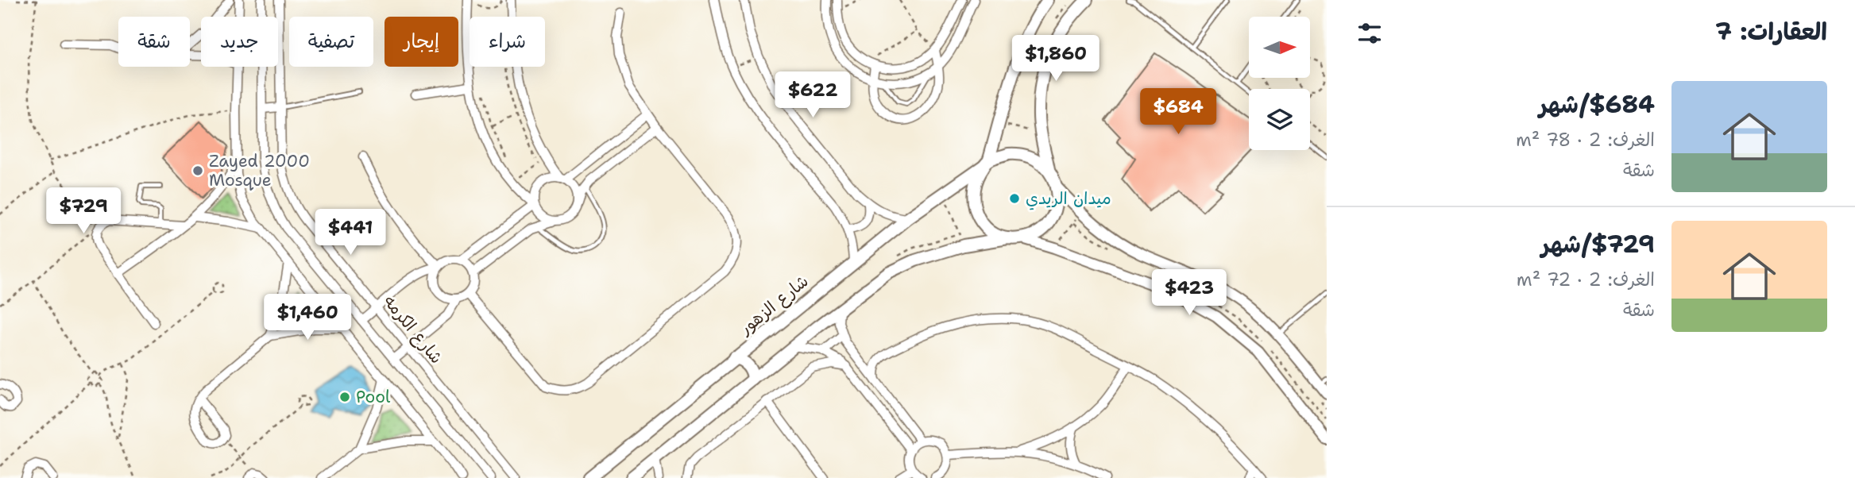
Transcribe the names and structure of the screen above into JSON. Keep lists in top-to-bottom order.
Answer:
{
  "streets": {
    "main road": ["شارع الزهور"],
    "street": ["شارع الكرمه"]
  },
  "places": ["Zayed 2000 Mosque", "ميدان الريدي", "Pool"],
  "north": "right",
  "page": {
    "heading": "العقارات: 7",
    "chip": [
      "شراء",
      "إيجار",
      "تصفية",
      "جديد",
      "شقة"
    ],
    "price": [
      "$1,860",
      "$622",
      "$684",
      "$729",
      "$441",
      "$423",
      "$1,460"
    ],
    "list": [
      {
        "name": "$684/شهر",
        "note": "الغرف: 2 · 78 m² · شقة"
      },
      {
        "name": "$729/شهر",
        "note": "الغرف: 2 · 72 m² · شقة"
      }
    ]
  }
}
